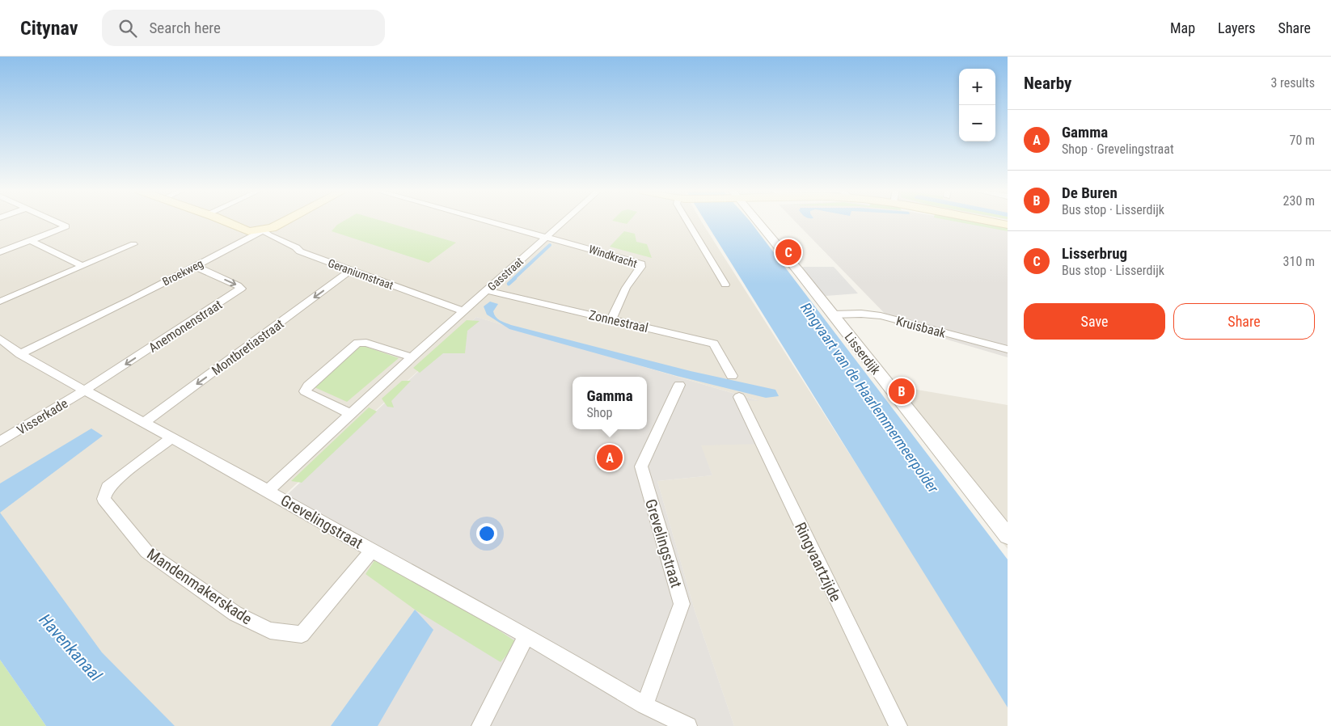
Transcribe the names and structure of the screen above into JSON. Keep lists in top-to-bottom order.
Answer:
{
  "streets": {
    "main road": ["Broekweg"],
    "street": [
      "Windkracht",
      "Geraniumstraat",
      "Gasstraat",
      "Zonnestraal",
      "Anemonenstraat",
      "Kruisbaak",
      "Montbretiastraat",
      "Lisserdijk",
      "Visserkade",
      "Grevelingstraat",
      "Ringvaartzijde",
      "Mandenmakerskade"
    ]
  },
  "crossings": [
    ["Windkracht", "Gasstraat"],
    ["Windkracht", "Zonnestraal"],
    ["Broekweg", "Geraniumstraat"],
    ["Broekweg", "Anemonenstraat"],
    ["Broekweg", "Grevelingstraat"],
    ["Geraniumstraat", "Gasstraat"],
    ["Geraniumstraat", "Montbretiastraat"],
    ["Gasstraat", "Zonnestraal"],
    ["Gasstraat", "Grevelingstraat"],
    ["Anemonenstraat", "Visserkade"],
    ["Anemonenstraat", "Grevelingstraat"],
    ["Kruisbaak", "Lisserdijk"],
    ["Montbretiastraat", "Grevelingstraat"],
    ["Visserkade", "Grevelingstraat"],
    ["Grevelingstraat", "Mandenmakerskade"]
  ],
  "one_way": ["Montbretiastraat"],
  "water": ["Ringvaart van de Haarlemmermeerpolder", "Havenkanaal"],
  "page": {
    "header": "Citynav",
    "search": "Search here",
    "nav": ["Map", "Layers", "Share"],
    "heading": ["Nearby", "3 results"],
    "map_buttons": ["+", "−"],
    "list": [
      {
        "mark": "A",
        "name": "Gamma",
        "note": "Shop · Grevelingstraat",
        "value": "70 m"
      },
      {
        "mark": "B",
        "name": "De Buren",
        "note": "Bus stop · Lisserdijk",
        "value": "230 m"
      },
      {
        "mark": "C",
        "name": "Lisserbrug",
        "note": "Bus stop · Lisserdijk",
        "value": "310 m"
      }
    ],
    "pins": ["C", "B", "A"],
    "buttons": ["Save", "Share"],
    "popup": ["Gamma", "Shop"]
  }
}
